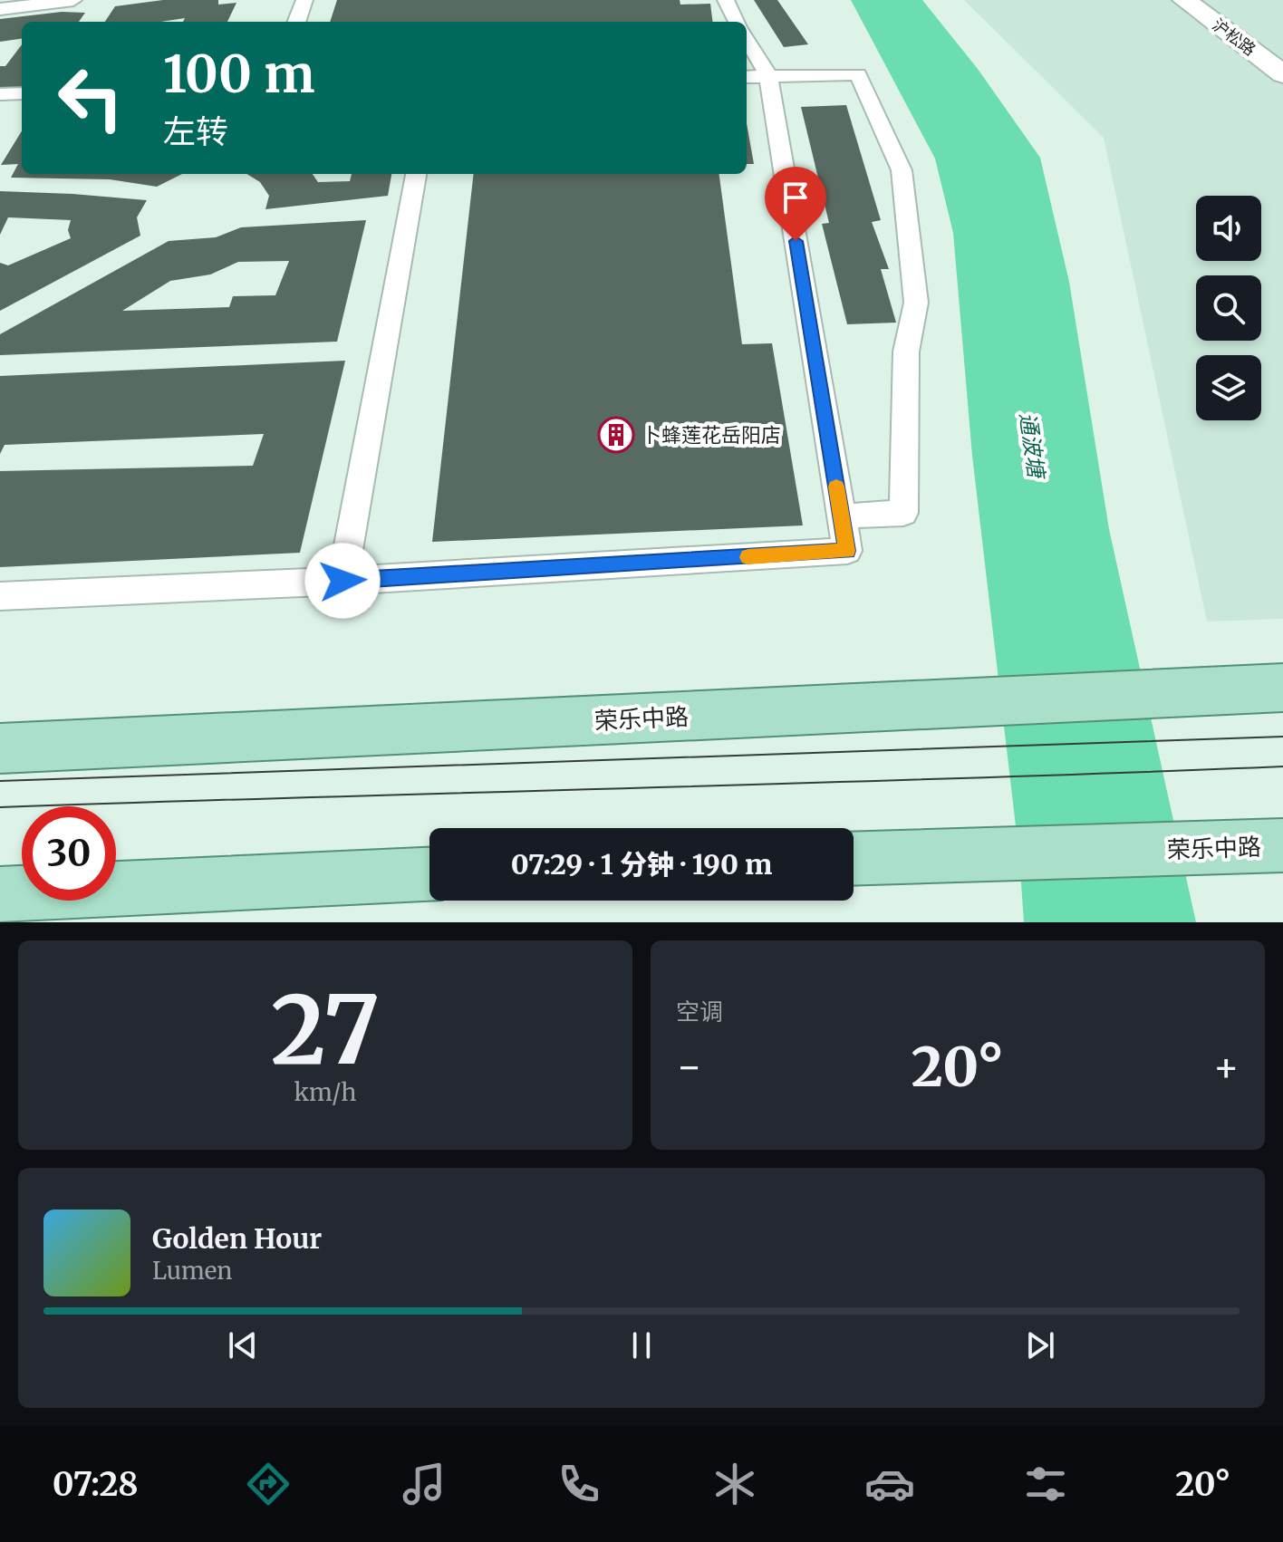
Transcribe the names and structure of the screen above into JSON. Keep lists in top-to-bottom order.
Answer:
{
  "streets": {
    "main road": ["沪松路", "荣乐中路"]
  },
  "water": ["通波塘"],
  "places": {
    "building": ["卜蜂莲花岳阳店"]
  },
  "page": {
    "turn": ["100 m", "左转"],
    "limit": "30",
    "trip": "07:29 · 1 分钟 · 190 m",
    "tile": [
      ["27", "km/h"],
      "空调"
    ],
    "heat": ["−", "20°", "+"],
    "song": ["Golden Hour", "Lumen"],
    "tabs": ["07:28", "20°"]
  }
}
